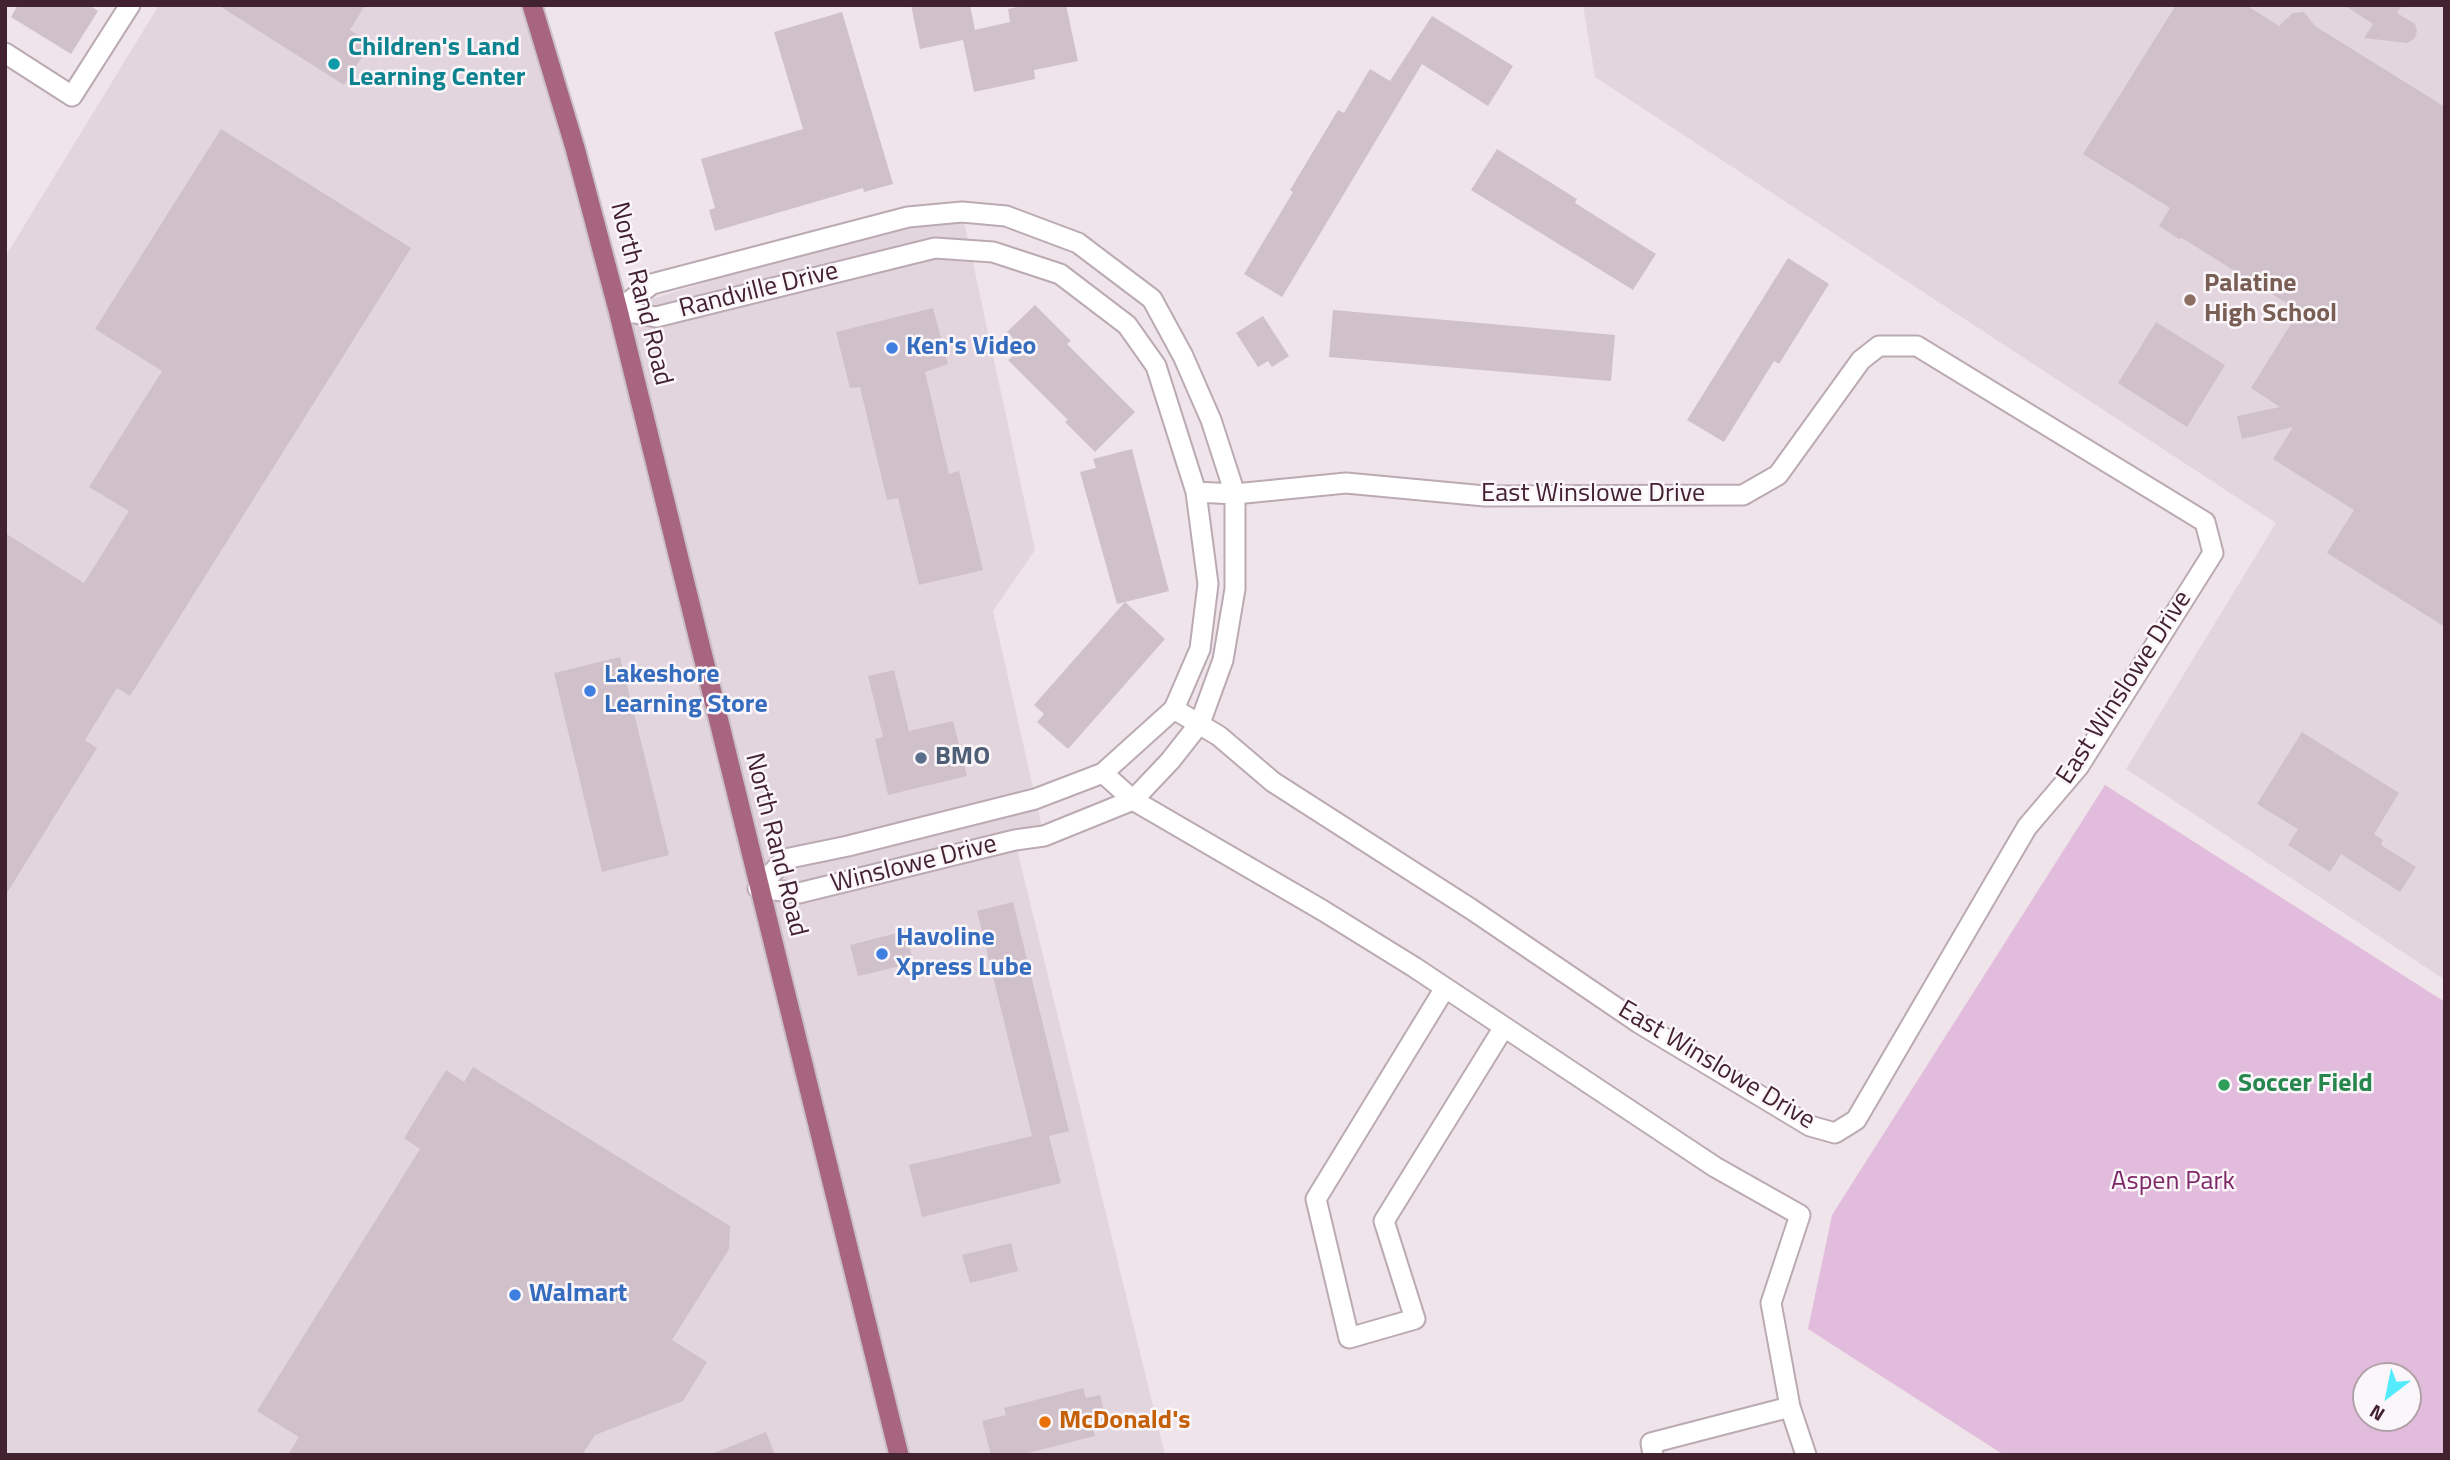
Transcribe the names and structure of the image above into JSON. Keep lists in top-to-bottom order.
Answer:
{
  "streets": {
    "main road": ["North Rand Road"],
    "street": ["Randville Drive", "East Winslowe Drive", "Winslowe Drive"]
  },
  "crossings": [
    ["Randville Drive", "North Rand Road"],
    ["Randville Drive", "Winslowe Drive"],
    ["North Rand Road", "Winslowe Drive"],
    ["East Winslowe Drive", "Winslowe Drive"]
  ],
  "parks": ["Aspen Park"],
  "places": [
    "Children's Land Learning Center",
    "Palatine High School",
    "Ken's Video",
    "Lakeshore Learning Store",
    "BMO",
    "Havoline Xpress Lube",
    "Soccer Field",
    "Walmart",
    "McDonald's"
  ],
  "north": "bottom left"
}
